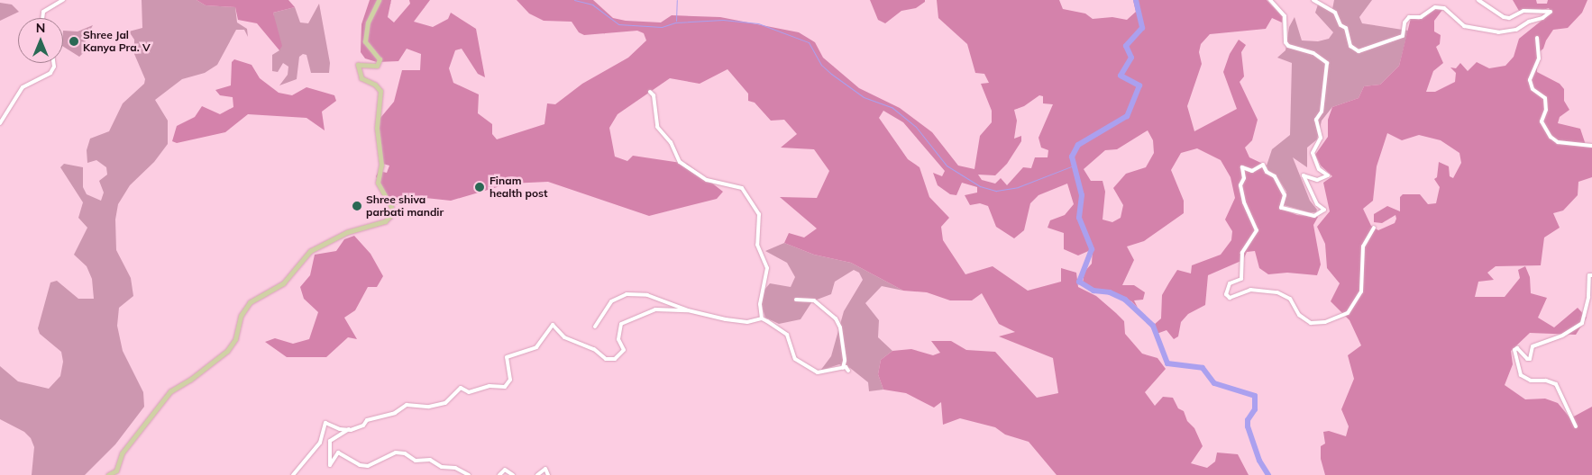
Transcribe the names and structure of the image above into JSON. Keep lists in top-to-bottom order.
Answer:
{
  "places": ["Shree Jal Kanya Pra. V", "Finam health post", "Shree shiva parbati mandir"],
  "north": "top"
}
